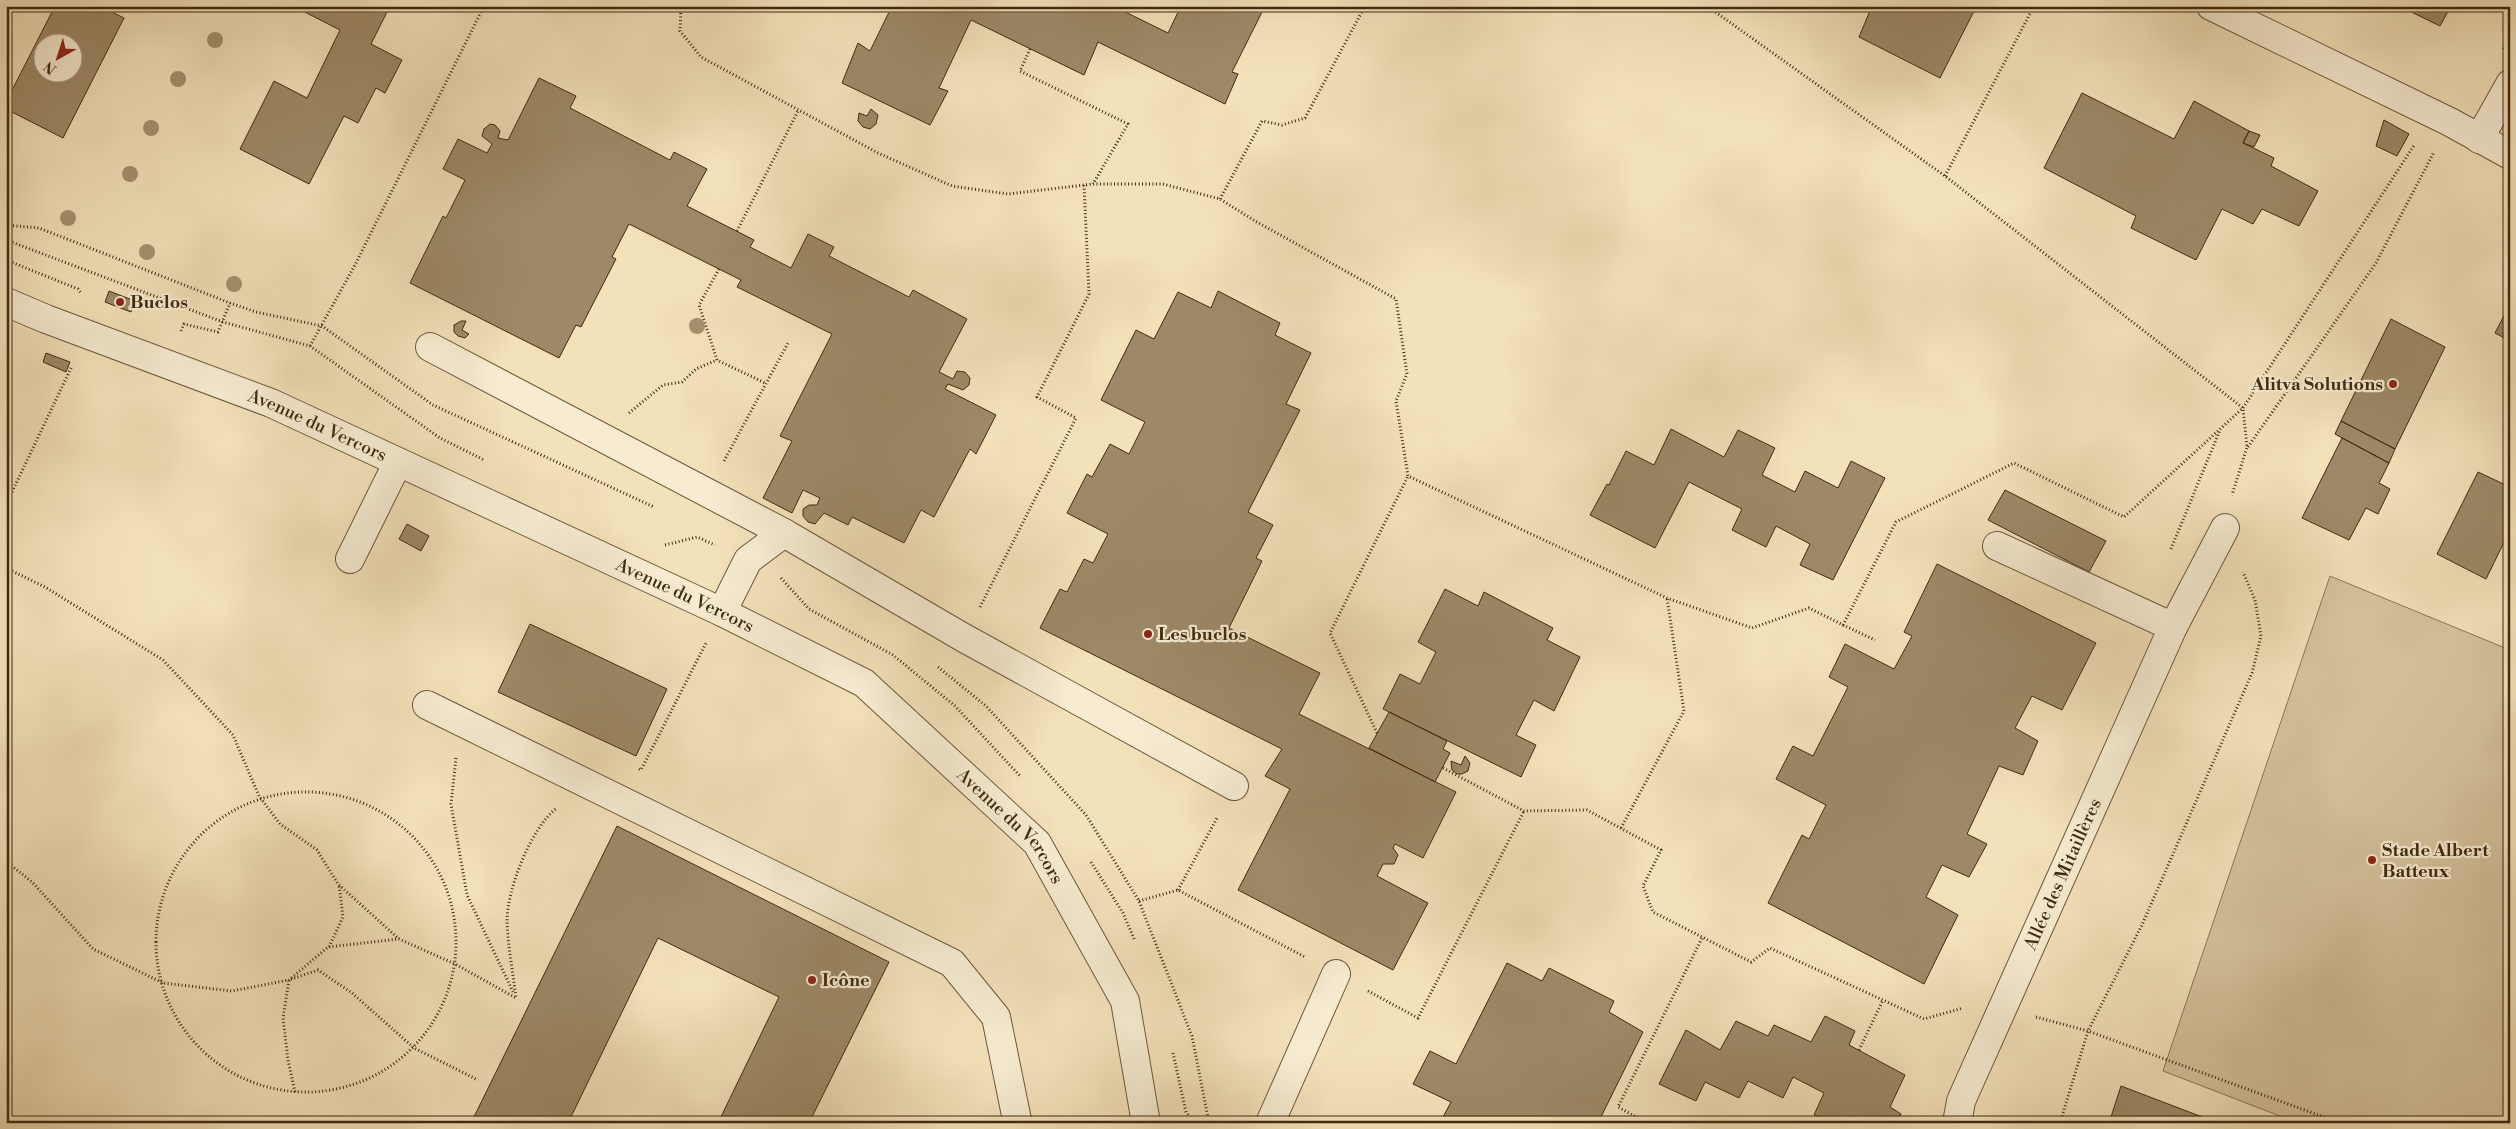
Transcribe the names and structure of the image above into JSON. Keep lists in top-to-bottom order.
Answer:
{
  "streets": {
    "street": ["Avenue du Vercors", "Allée des Mitaillères"]
  },
  "places": [
    "Buclos",
    "Alitva Solutions",
    "Les buclos",
    "Stade Albert Batteux",
    "Icône"
  ],
  "north": "bottom left"
}
